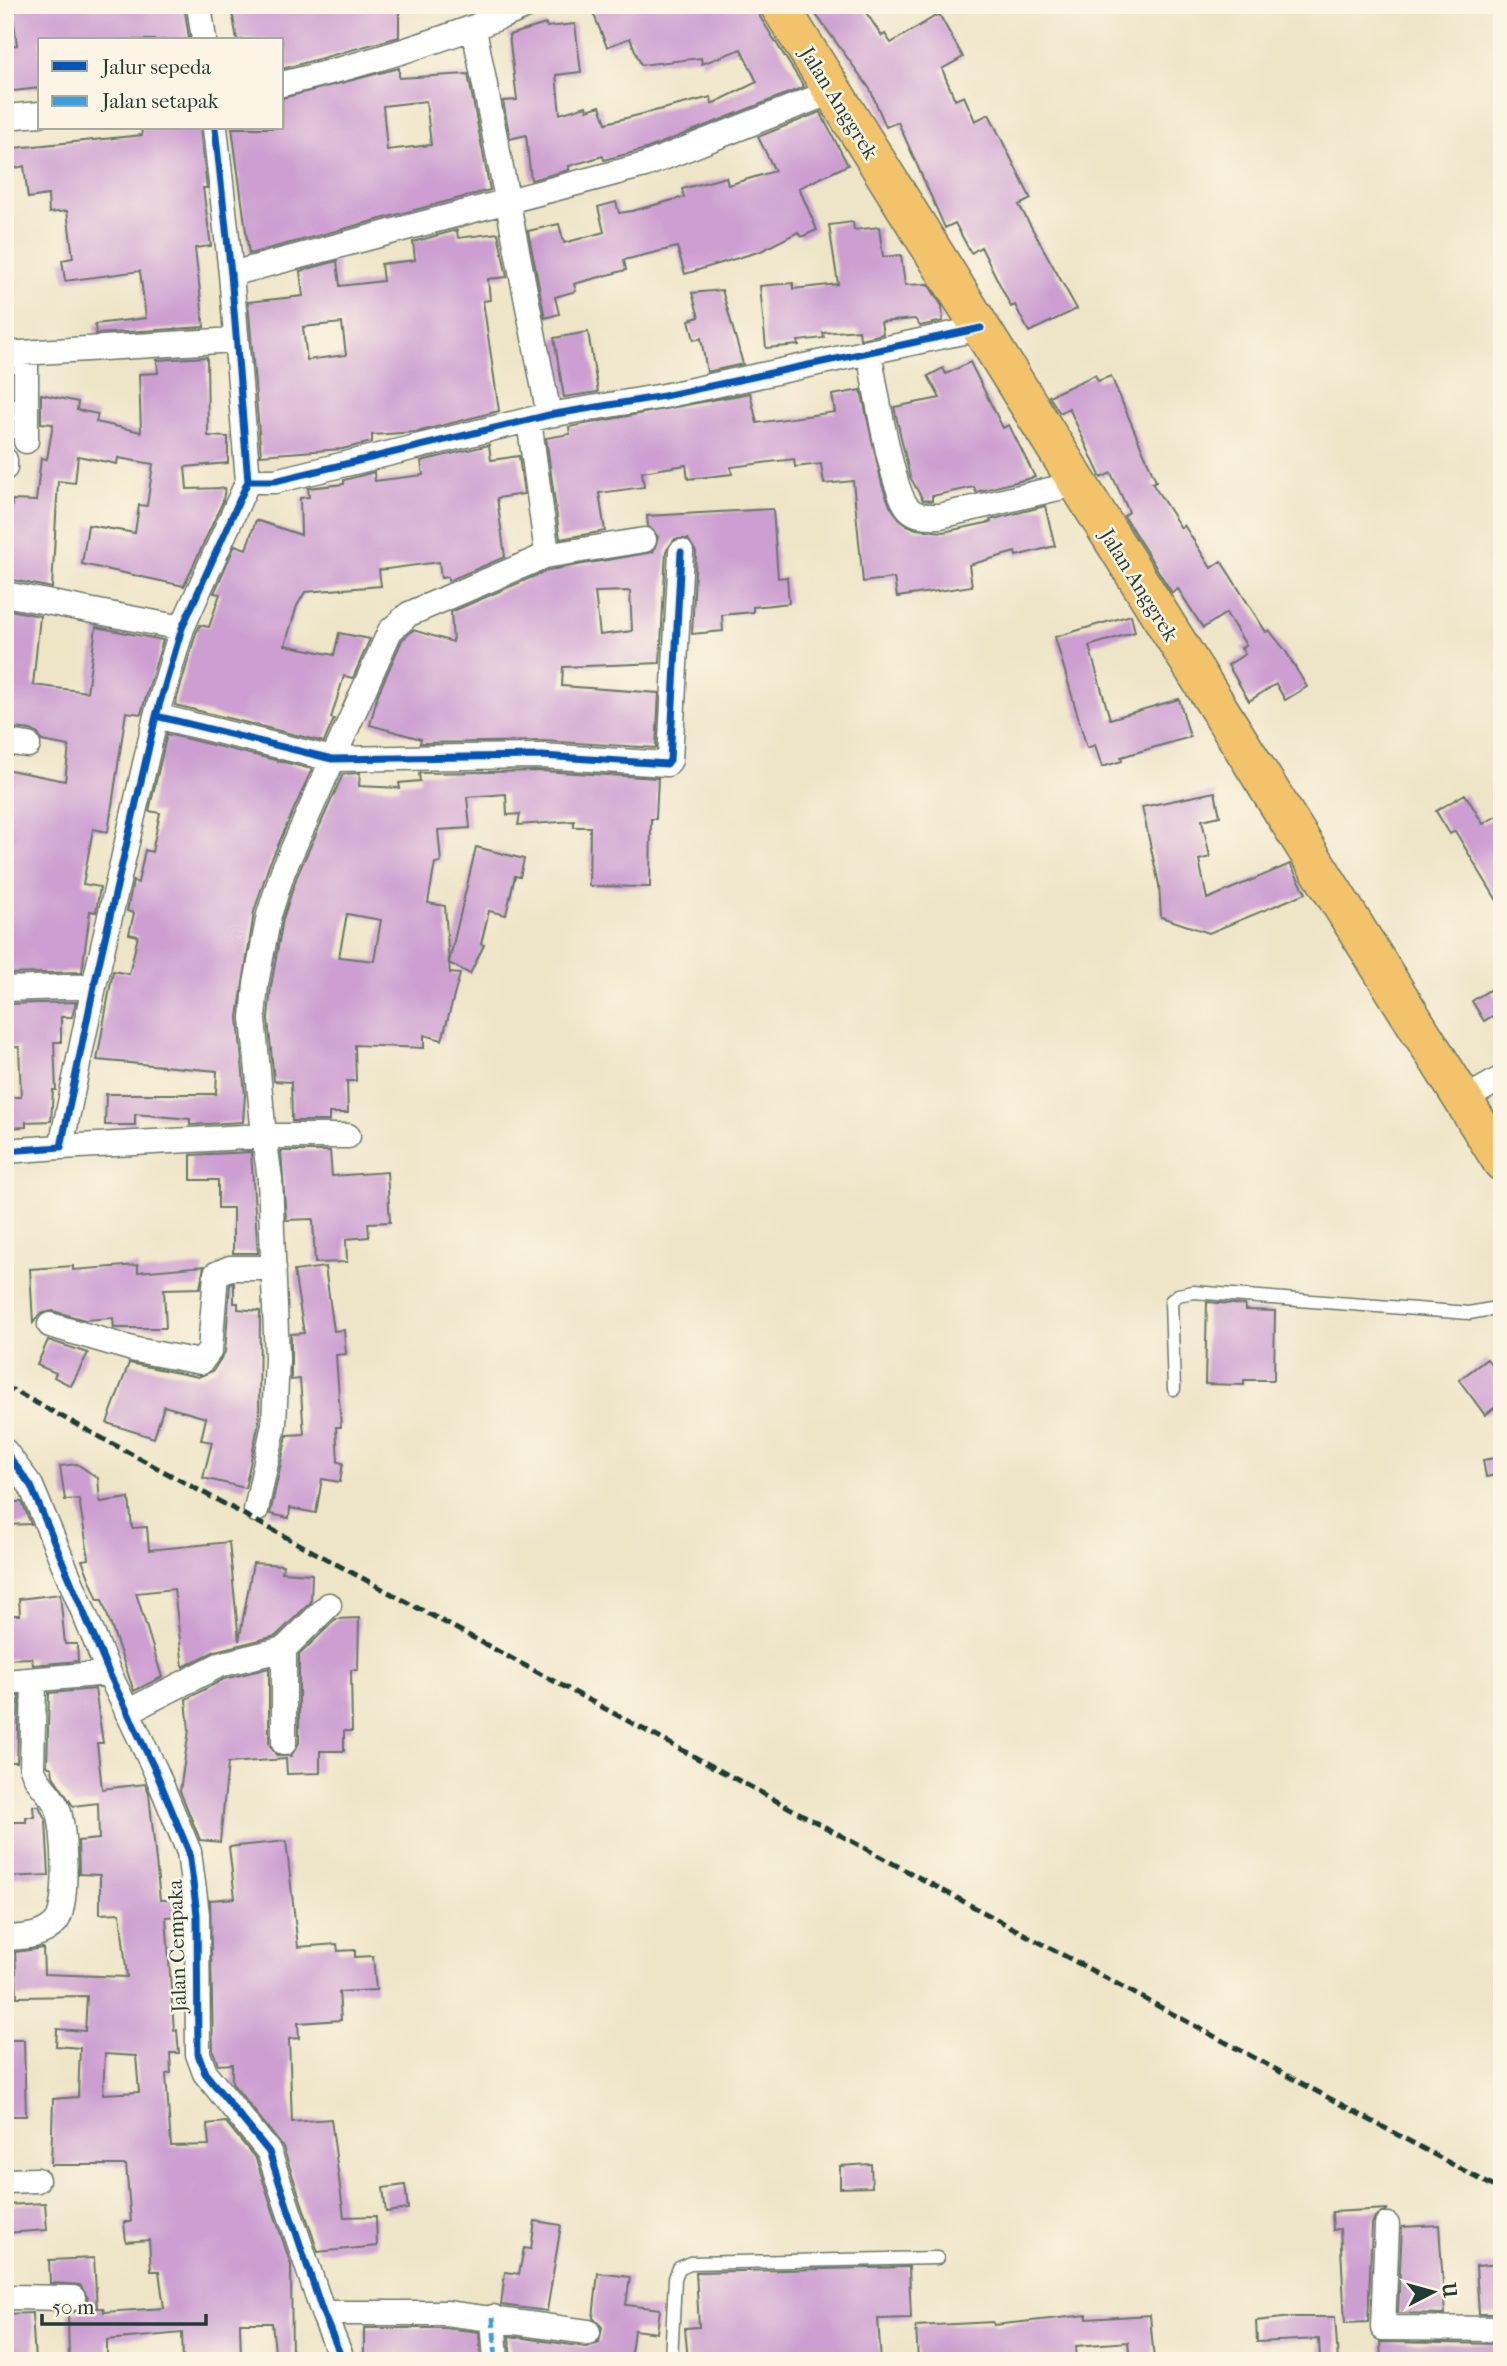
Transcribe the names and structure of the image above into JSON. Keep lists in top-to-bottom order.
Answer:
{
  "streets": {
    "highway": ["Jalan Anggrek"],
    "street": ["Jalan Cempaka"]
  },
  "legend": ["Jalur sepeda", "Jalan setapak"],
  "scale_bar": "50 m",
  "north": "right"
}
